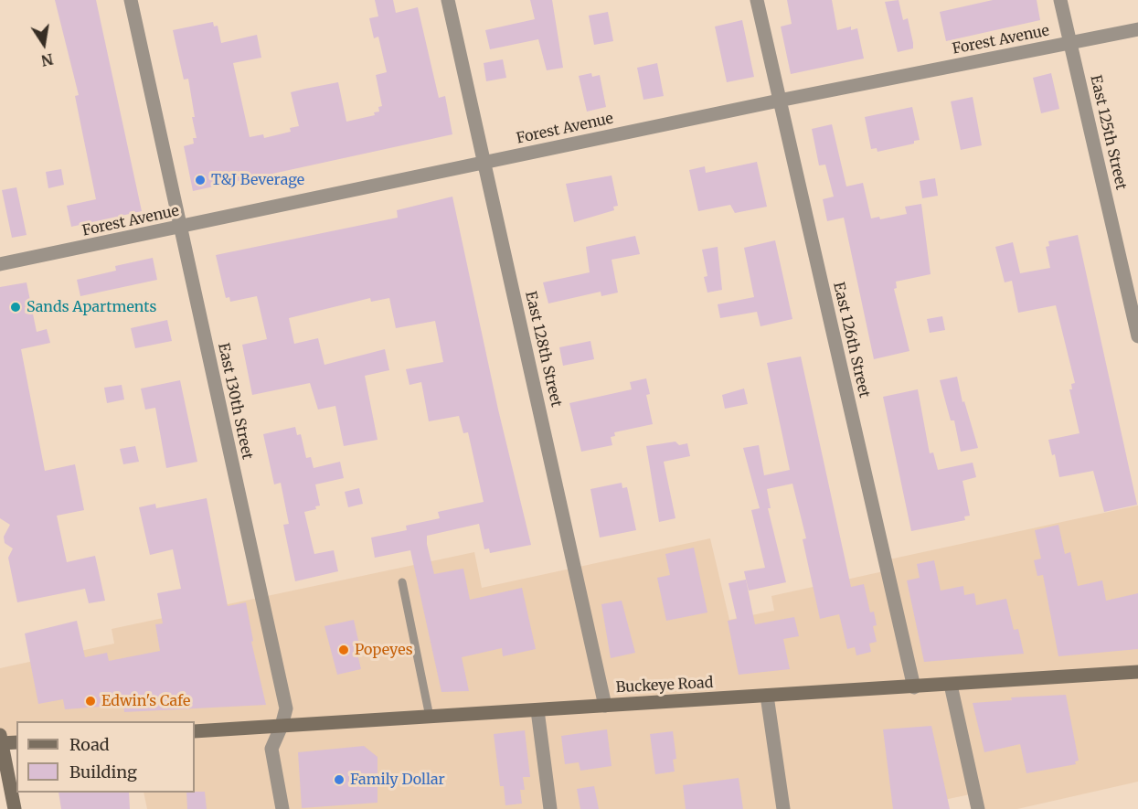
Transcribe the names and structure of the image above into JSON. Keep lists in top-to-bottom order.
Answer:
{
  "streets": {
    "street": [
      "Forest Avenue",
      "East 125th Street",
      "East 126th Street",
      "East 128th Street",
      "East 130th Street",
      "Buckeye Road"
    ]
  },
  "crossings": [
    ["Forest Avenue", "East 125th Street"],
    ["Forest Avenue", "East 126th Street"],
    ["Forest Avenue", "East 128th Street"],
    ["Forest Avenue", "East 130th Street"],
    ["East 126th Street", "Buckeye Road"],
    ["East 128th Street", "Buckeye Road"],
    ["East 130th Street", "Buckeye Road"]
  ],
  "places": [
    "T&J Beverage",
    "Sands Apartments",
    "Popeyes",
    "Edwin's Cafe",
    "Family Dollar"
  ],
  "legend": ["Road", "Building"],
  "north": "bottom"
}
